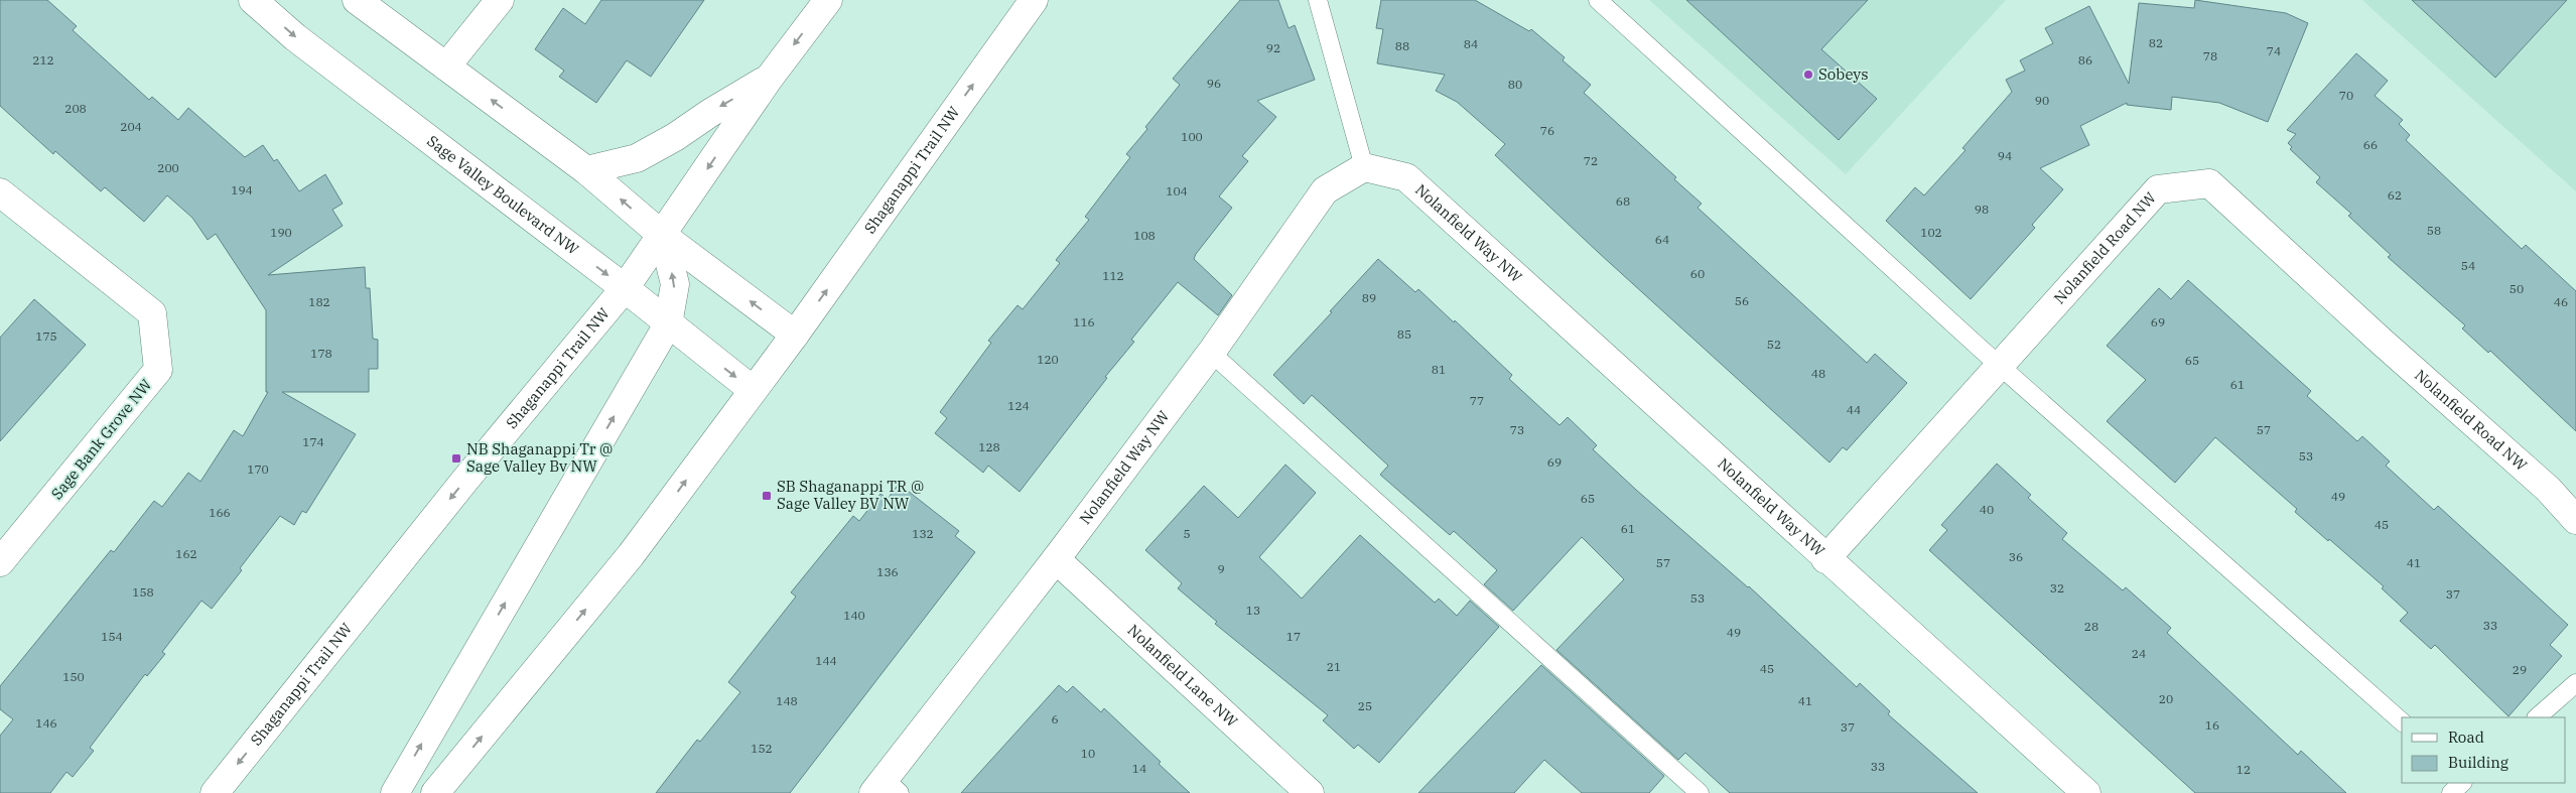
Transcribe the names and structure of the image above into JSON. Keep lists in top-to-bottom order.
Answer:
{
  "streets": {
    "street": [
      "Shaganappi Trail NW",
      "Sage Valley Boulevard NW",
      "Nolanfield Way NW",
      "Nolanfield Road NW",
      "Sage Bank Grove NW",
      "Nolanfield Lane NW"
    ]
  },
  "crossings": [
    ["Shaganappi Trail NW", "Sage Valley Boulevard NW"],
    ["Nolanfield Way NW", "Nolanfield Road NW"],
    ["Nolanfield Way NW", "Nolanfield Lane NW"]
  ],
  "places": {
    "other": ["Sobeys"],
    "transit": ["NB Shaganappi Tr @ Sage Valley Bv NW", "SB Shaganappi TR @ Sage Valley BV NW"]
  },
  "house_numbers": [
    "82",
    "84",
    "88",
    "92",
    "74",
    "78",
    "212",
    "86",
    "96",
    "80",
    "70",
    "90",
    "208",
    "204",
    "76",
    "100",
    "66",
    "94",
    "72",
    "200",
    "194",
    "104",
    "62",
    "68",
    "98",
    "58",
    "190",
    "102",
    "108",
    "64",
    "54",
    "60",
    "112",
    "50",
    "89",
    "56",
    "182",
    "46",
    "116",
    "69",
    "85",
    "175",
    "52",
    "178",
    "120",
    "65",
    "81",
    "48",
    "61",
    "77",
    "124",
    "44",
    "73",
    "57",
    "174",
    "128",
    "53",
    "69",
    "170",
    "49",
    "65",
    "40",
    "166",
    "45",
    "61",
    "132",
    "5",
    "162",
    "36",
    "57",
    "41",
    "9",
    "136",
    "32",
    "158",
    "37",
    "53",
    "13",
    "140",
    "33",
    "28",
    "49",
    "154",
    "17",
    "24",
    "144",
    "21",
    "45",
    "29",
    "150",
    "20",
    "148",
    "41",
    "25",
    "6",
    "146",
    "16",
    "37",
    "152",
    "10",
    "33",
    "14",
    "12"
  ],
  "legend": ["Road", "Building"]
}
